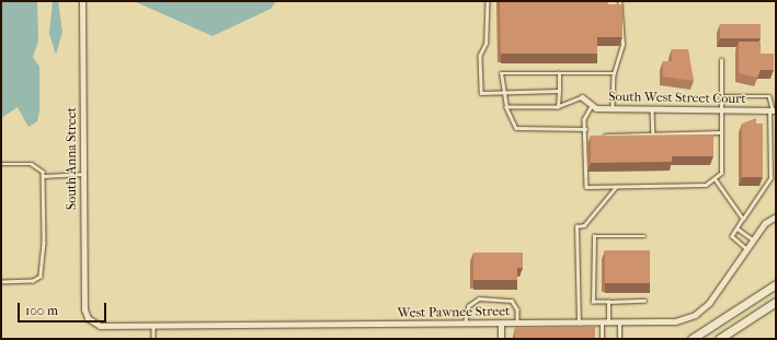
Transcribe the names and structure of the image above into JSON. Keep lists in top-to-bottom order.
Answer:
{
  "streets": {
    "street": ["South West Street Court", "South Anna Street", "West Pawnee Street"]
  },
  "crossings": [
    ["South Anna Street", "West Pawnee Street"]
  ],
  "scale_bar": "100 m"
}
